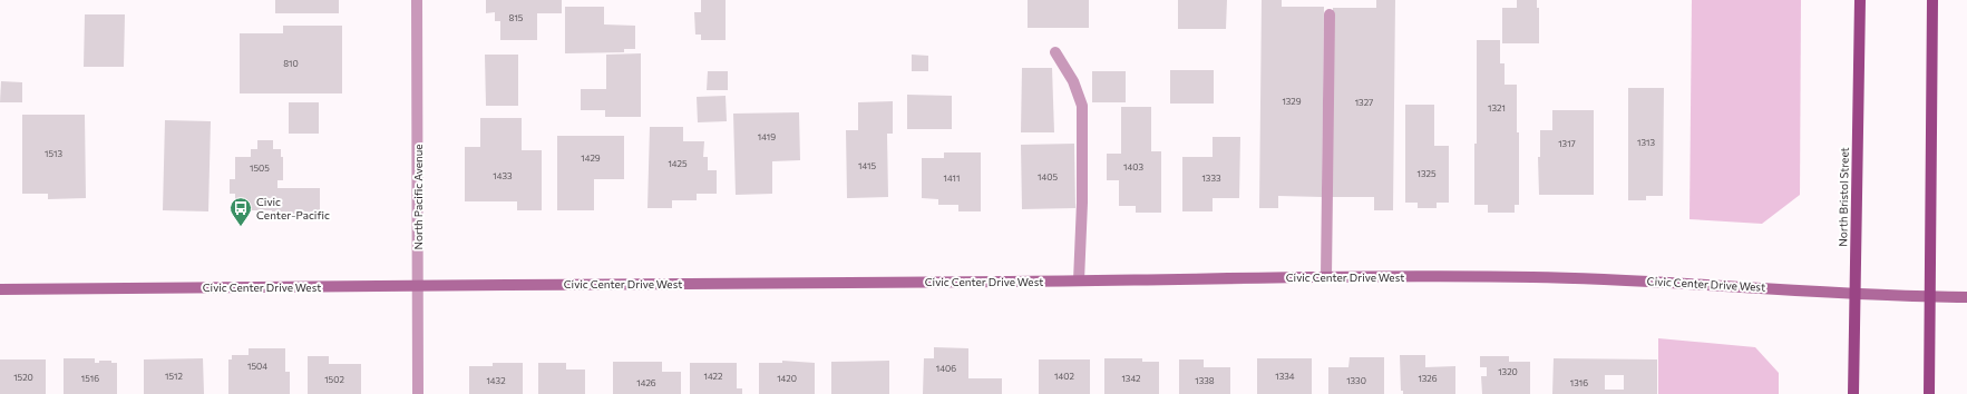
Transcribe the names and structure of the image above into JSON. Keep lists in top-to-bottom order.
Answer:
{
  "streets": {
    "main road": ["North Bristol Street", "Civic Center Drive West"],
    "street": ["North Pacific Avenue"]
  },
  "crossings": [
    ["North Pacific Avenue", "Civic Center Drive West"],
    ["North Bristol Street", "Civic Center Drive West"]
  ],
  "places": {
    "bus stop": ["Civic Center-Pacific"]
  },
  "house_numbers": [
    "815",
    "810",
    "1329",
    "1327",
    "1321",
    "1419",
    "1313",
    "1317",
    "1513",
    "1429",
    "1425",
    "1415",
    "1403",
    "1505",
    "1325",
    "1433",
    "1405",
    "1411",
    "1333",
    "1504",
    "1406",
    "1320",
    "1512",
    "1422",
    "1402",
    "1334",
    "1520",
    "1516",
    "1420",
    "1342",
    "1326",
    "1502",
    "1432",
    "1338",
    "1330",
    "1426",
    "1316"
  ]
}
